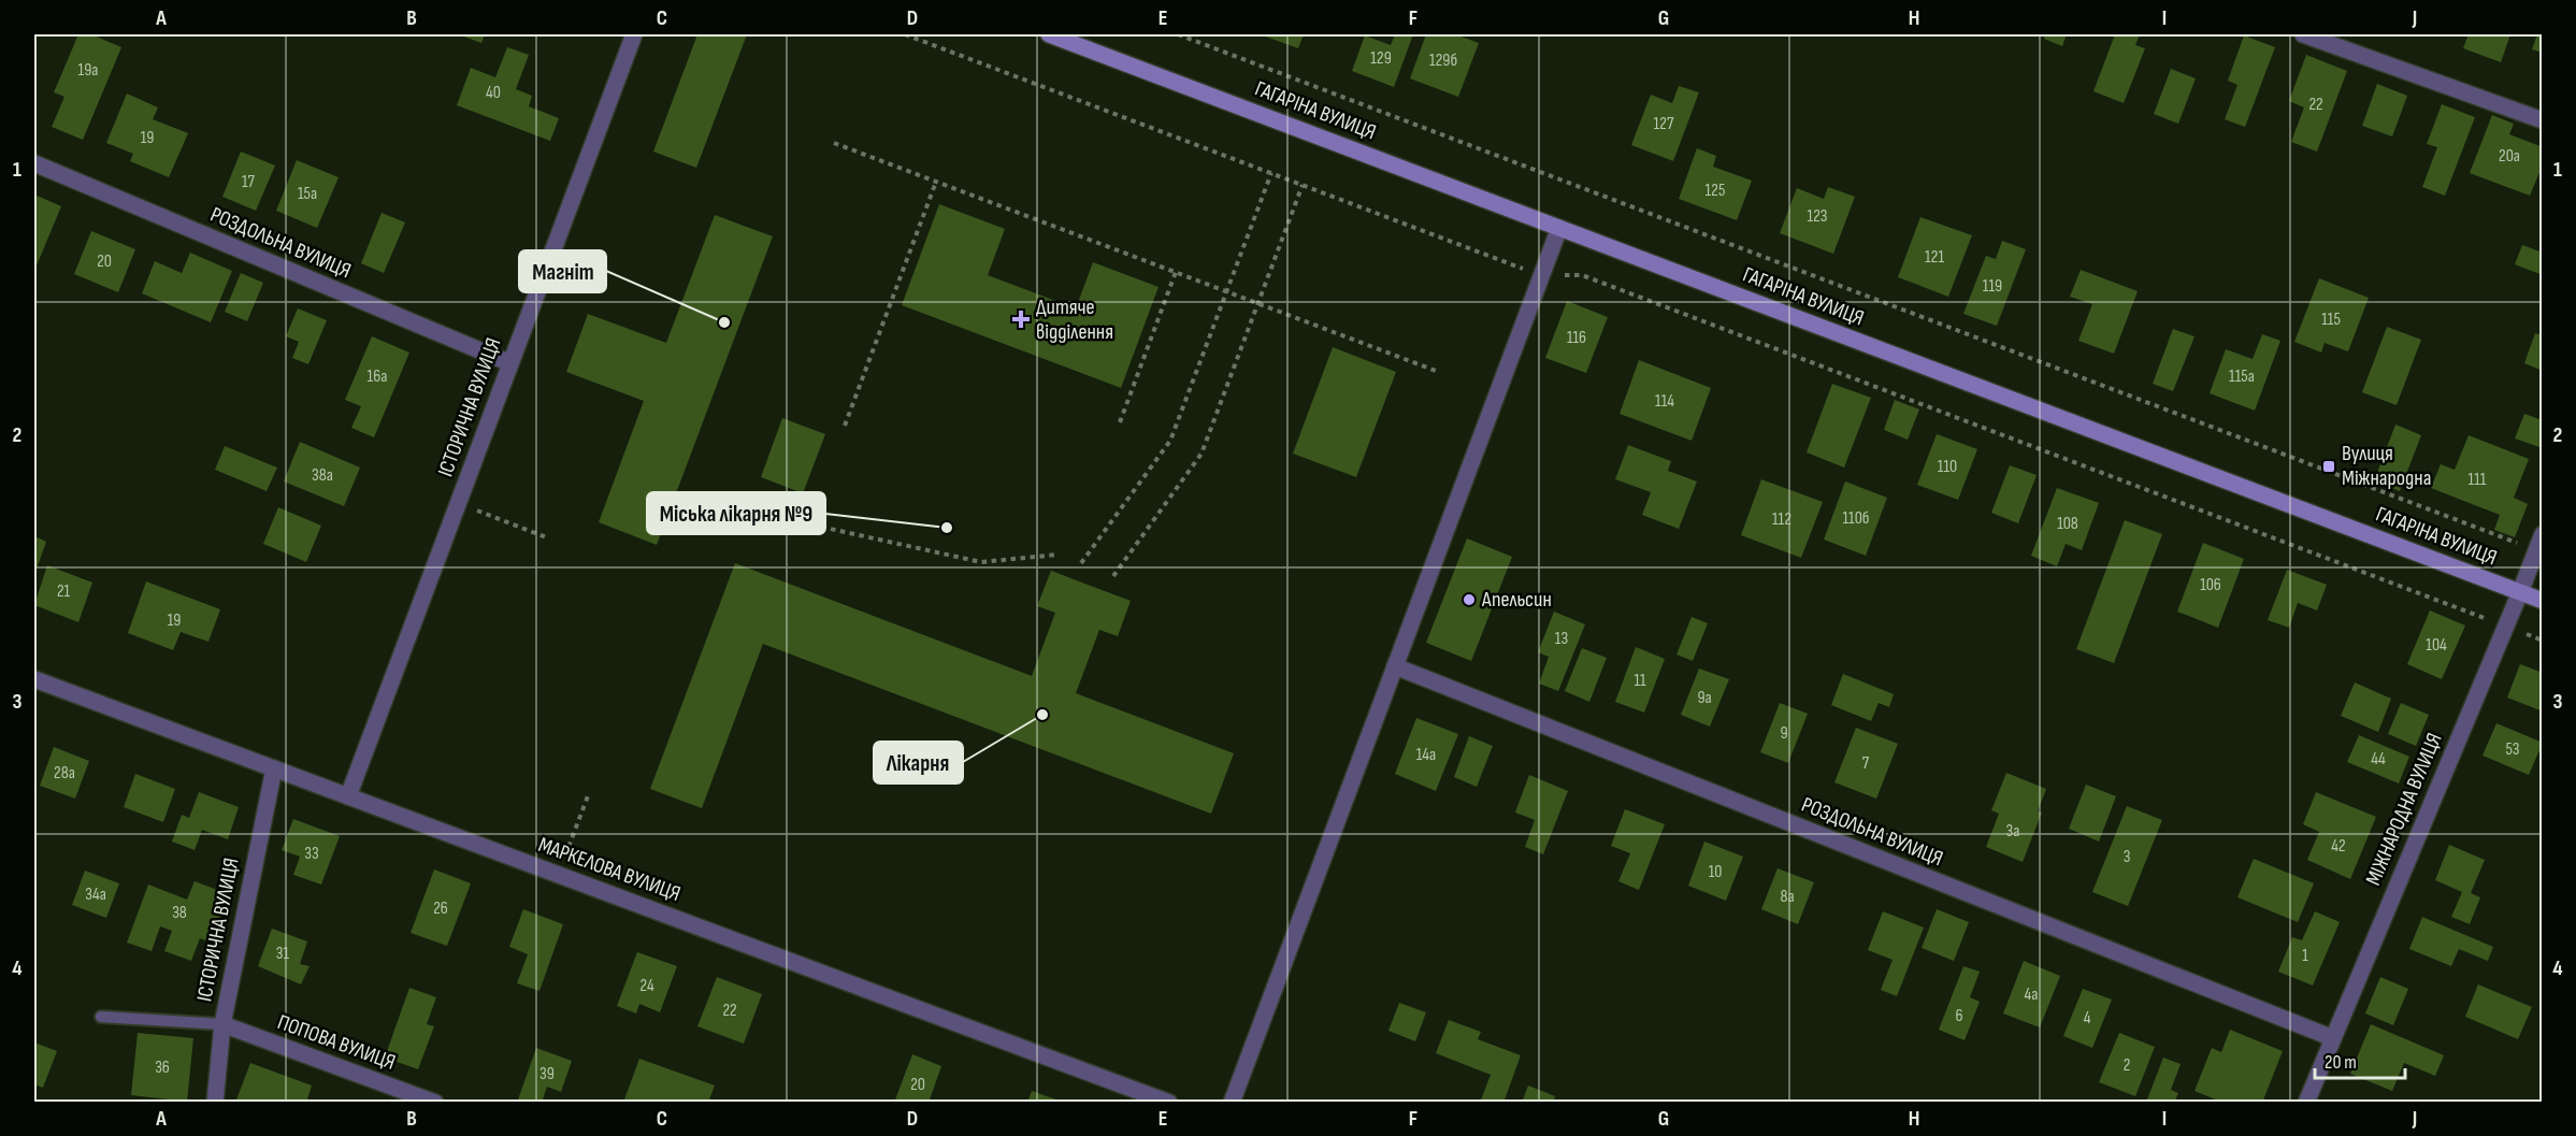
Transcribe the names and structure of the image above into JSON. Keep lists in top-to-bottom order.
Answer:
{
  "streets": {
    "street": [
      "ГАГАРІНА ВУЛИЦЯ",
      "РОЗДОЛЬНА ВУЛИЦЯ",
      "ІСТОРИЧНА ВУЛИЦЯ",
      "МІЖНАРОДНА ВУЛИЦЯ",
      "МАРКЕЛОВА ВУЛИЦЯ",
      "ПОПОВА ВУЛИЦЯ"
    ]
  },
  "crossings": [
    ["ГАГАРІНА ВУЛИЦЯ", "МІЖНАРОДНА ВУЛИЦЯ"],
    ["РОЗДОЛЬНА ВУЛИЦЯ", "ІСТОРИЧНА ВУЛИЦЯ"],
    ["РОЗДОЛЬНА ВУЛИЦЯ", "МІЖНАРОДНА ВУЛИЦЯ"],
    ["ІСТОРИЧНА ВУЛИЦЯ", "МАРКЕЛОВА ВУЛИЦЯ"],
    ["ІСТОРИЧНА ВУЛИЦЯ", "ПОПОВА ВУЛИЦЯ"]
  ],
  "places": {
    "health": ["Дитяче відділення"],
    "other": [
      "Магніт",
      "Міська лікарня №9",
      "Апельсин",
      "Лікарня"
    ],
    "transit": ["Вулиця Міжнародна"]
  },
  "house_numbers": [
    "129",
    "129б",
    "19а",
    "40",
    "22",
    "127",
    "19",
    "20а",
    "17",
    "125",
    "15а",
    "123",
    "121",
    "20",
    "119",
    "115",
    "116",
    "16а",
    "115а",
    "114",
    "110",
    "38а",
    "111",
    "110б",
    "112",
    "108",
    "106",
    "21",
    "19",
    "13",
    "104",
    "11",
    "9а",
    "9",
    "53",
    "14а",
    "44",
    "7",
    "28а",
    "3а",
    "42",
    "33",
    "3",
    "10",
    "34а",
    "8а",
    "26",
    "38",
    "31",
    "1",
    "24",
    "4а",
    "22",
    "6",
    "4",
    "2",
    "36",
    "39",
    "20"
  ],
  "scale_bar": "20 m",
  "grid": {
    "columns": [
      "A",
      "B",
      "C",
      "D",
      "E",
      "F",
      "G",
      "H",
      "I",
      "J"
    ],
    "rows": [
      "1",
      "2",
      "3",
      "4"
    ]
  }
}
